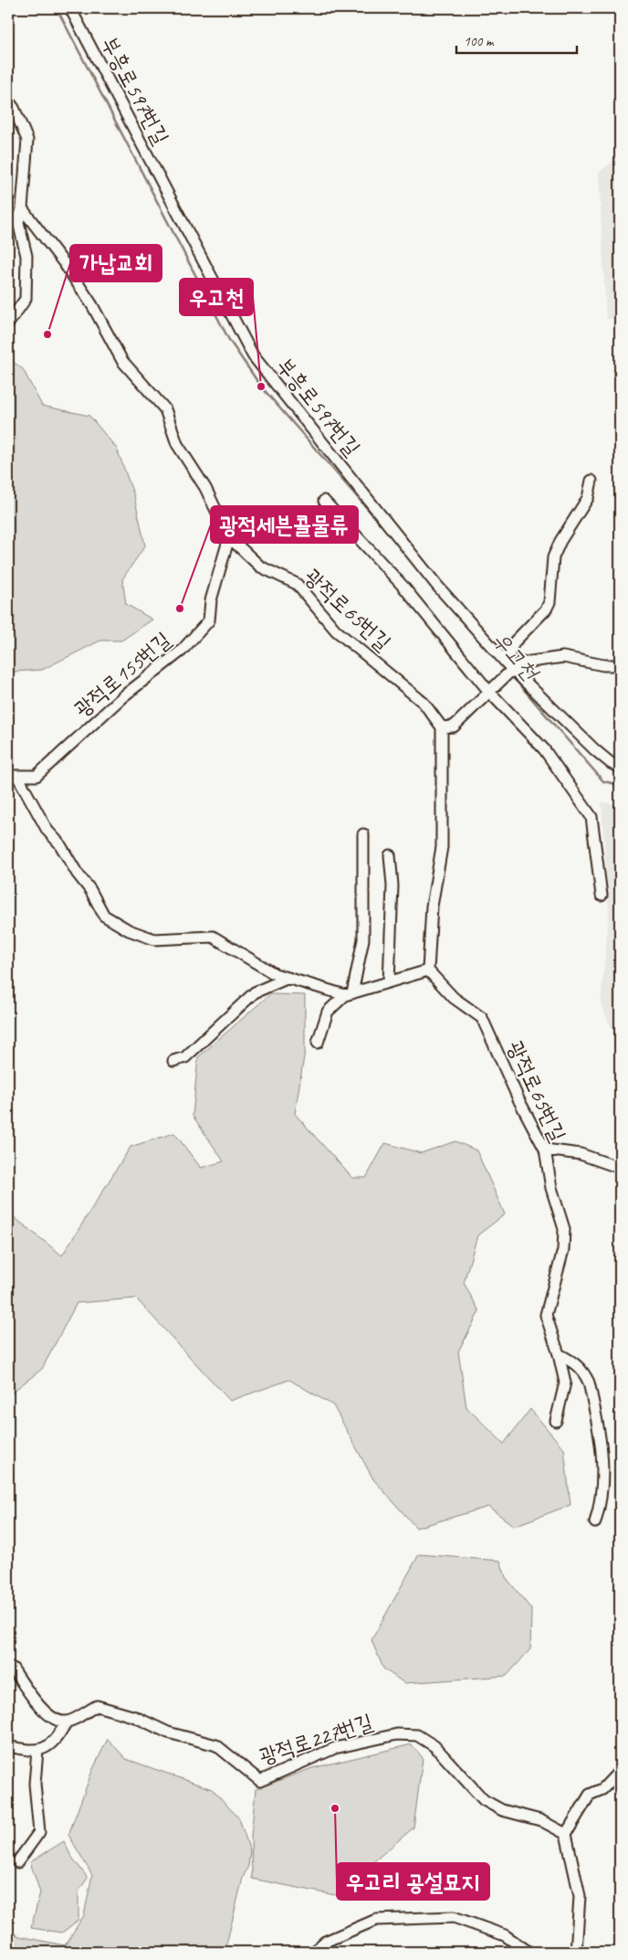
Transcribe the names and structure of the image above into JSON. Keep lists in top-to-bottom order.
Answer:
{
  "streets": {
    "street": [
      "부흥로597번길",
      "광적로65번길",
      "광적로155번길",
      "광적로227번길"
    ]
  },
  "crossings": [
    ["광적로65번길", "광적로155번길"]
  ],
  "water": ["우고천"],
  "places": [
    "가납교회",
    "우고천",
    "광적세븐콜물류",
    "우고리 공설묘지"
  ],
  "scale_bar": "100 m"
}
